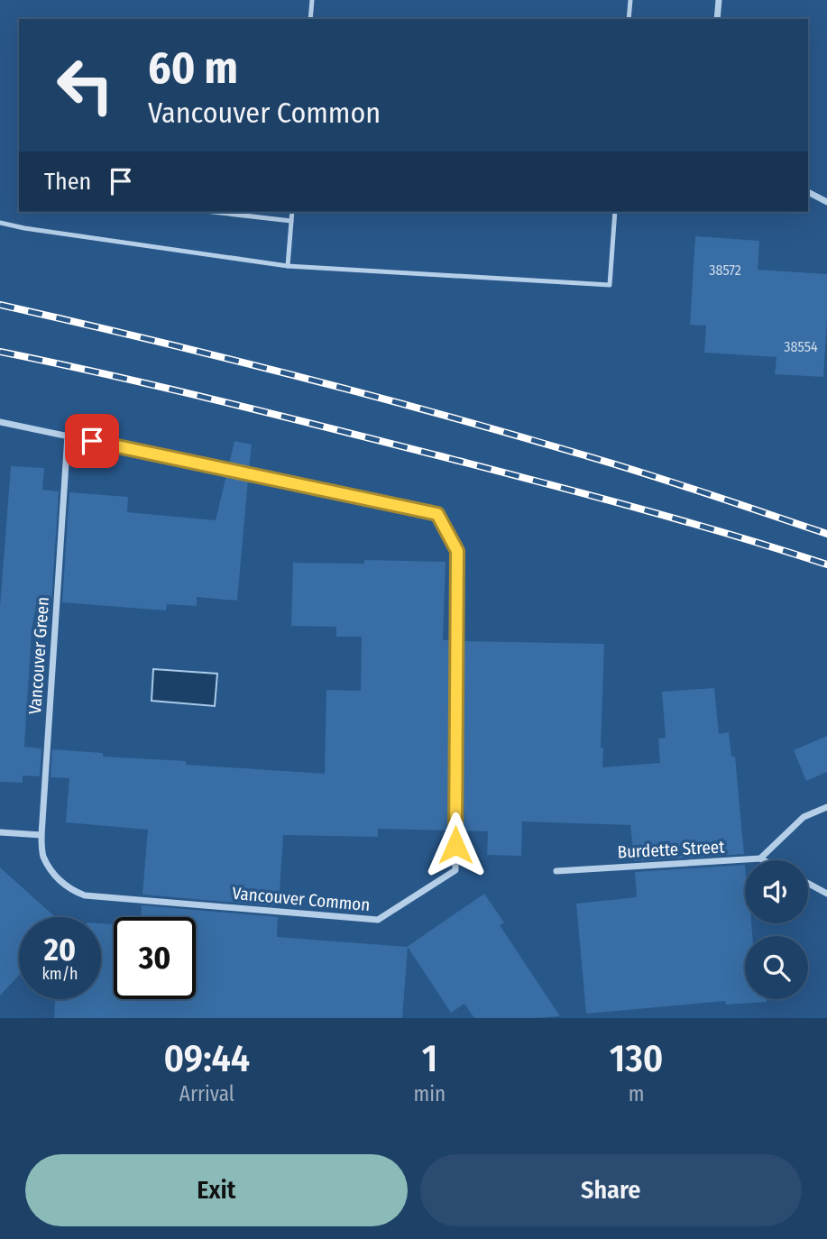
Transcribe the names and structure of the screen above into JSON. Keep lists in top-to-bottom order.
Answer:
{
  "streets": {
    "street": ["Vancouver Green", "Burdette Street", "Vancouver Common"]
  },
  "crossings": [
    ["Vancouver Green", "Vancouver Common"]
  ],
  "house_numbers": ["38572", "38554"],
  "page": {
    "turn": ["60 m", "Vancouver Common"],
    "then": "Then",
    "speed": "20 km/h",
    "limit": "30",
    "eta": [
      "09:44",
      "Arrival",
      "1",
      "min",
      "130",
      "m"
    ],
    "buttons": ["Exit", "Share"]
  }
}
